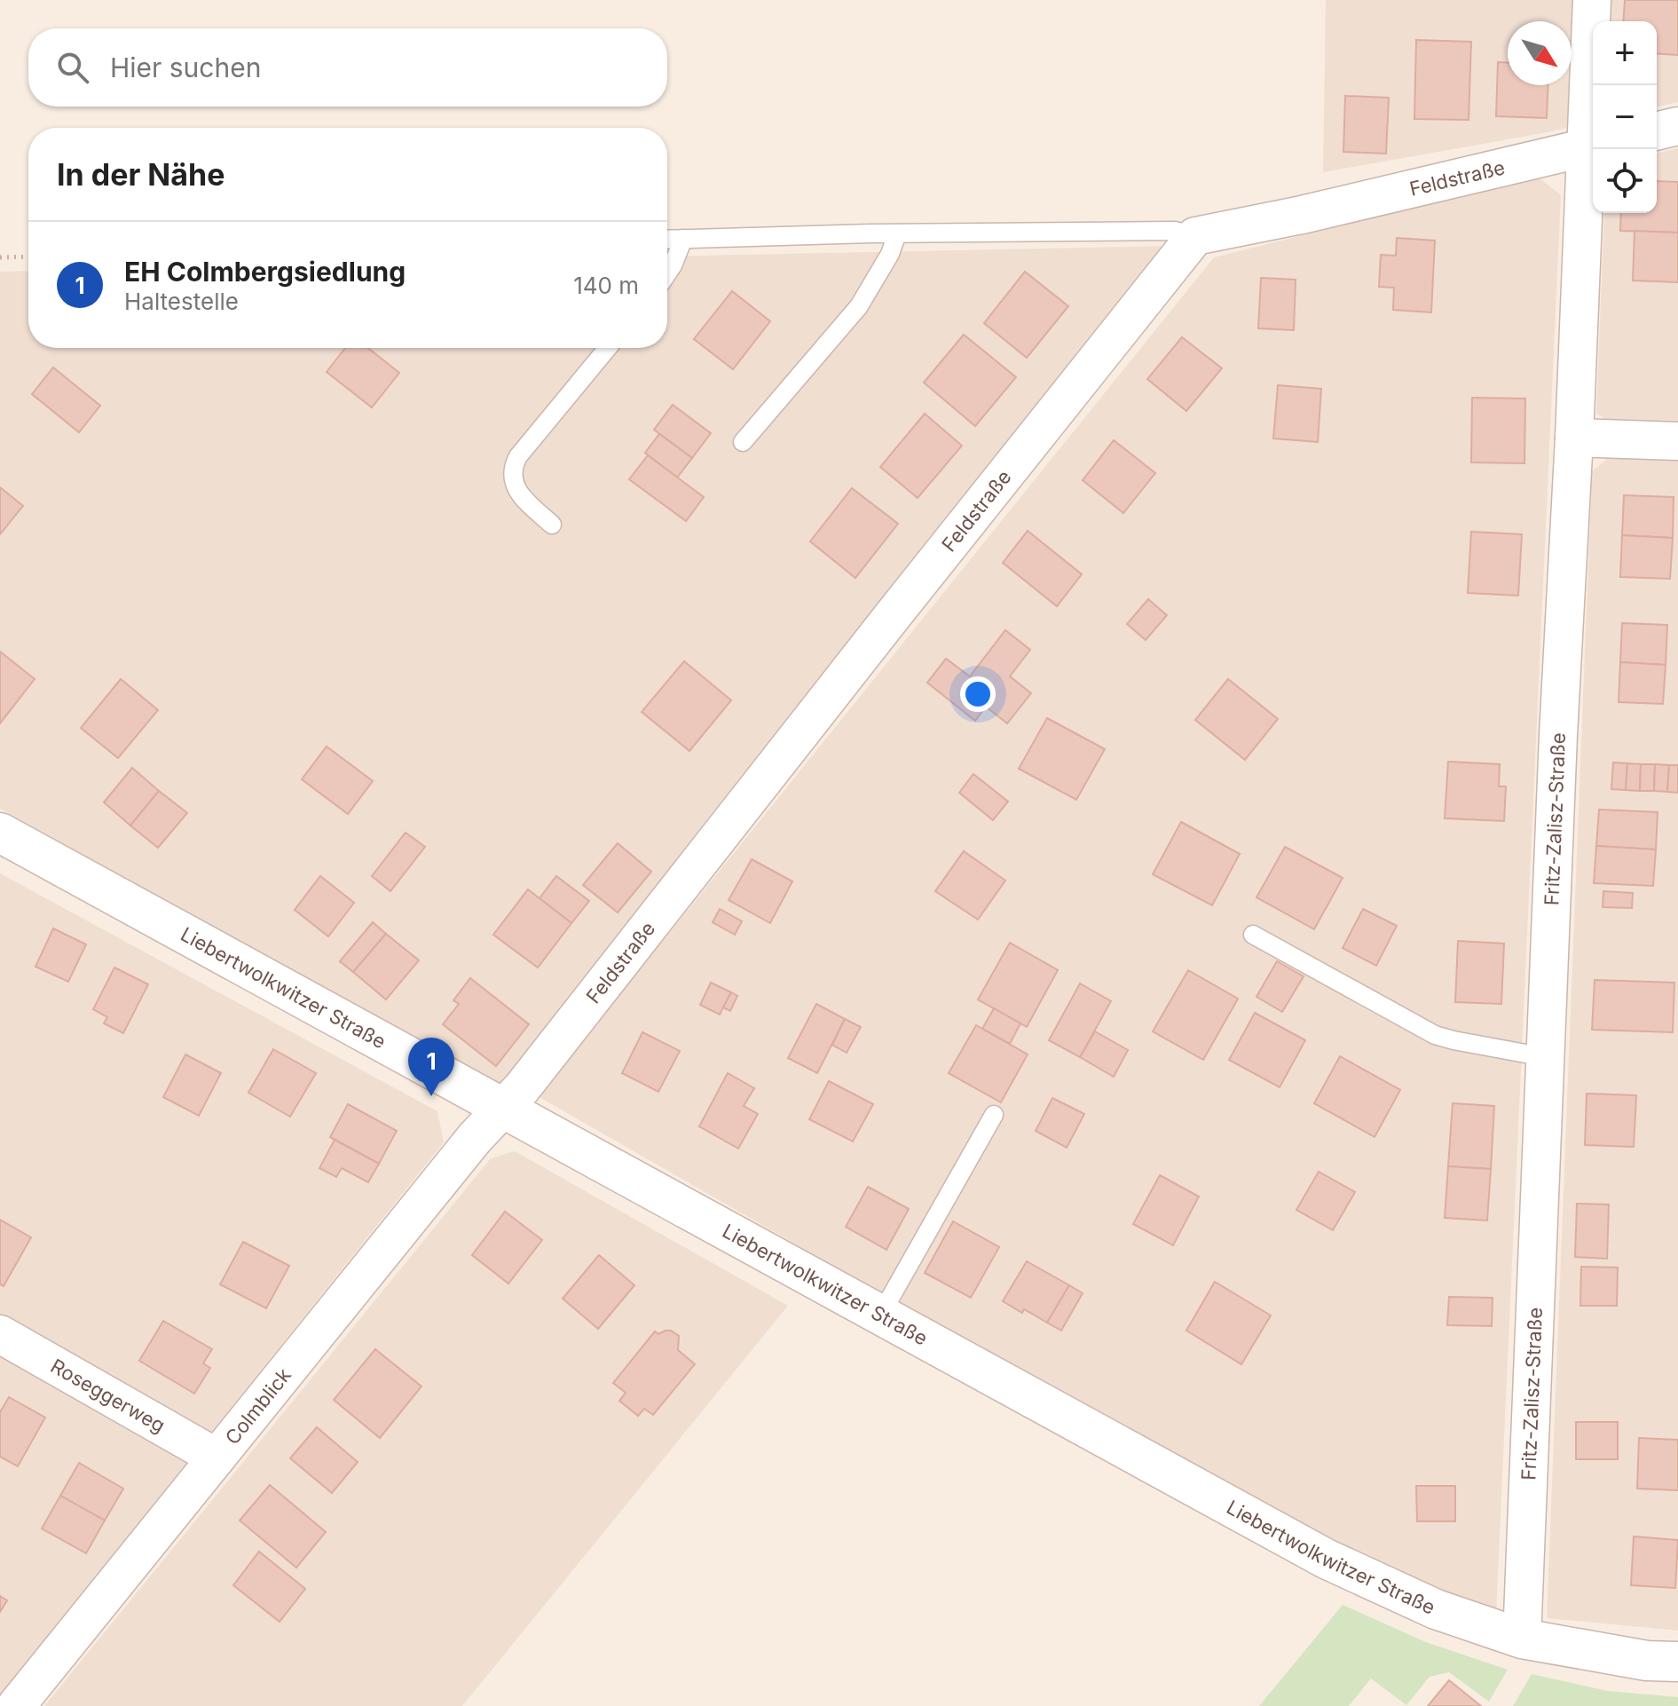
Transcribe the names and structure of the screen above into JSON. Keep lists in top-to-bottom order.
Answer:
{
  "streets": {
    "street": [
      "Feldstraße",
      "Fritz-Zalisz-Straße",
      "Liebertwolkwitzer Straße",
      "Roseggerweg",
      "Colmblick"
    ]
  },
  "crossings": [
    ["Feldstraße", "Fritz-Zalisz-Straße"],
    ["Feldstraße", "Liebertwolkwitzer Straße"],
    ["Feldstraße", "Colmblick"],
    ["Fritz-Zalisz-Straße", "Liebertwolkwitzer Straße"],
    ["Liebertwolkwitzer Straße", "Colmblick"],
    ["Roseggerweg", "Colmblick"]
  ],
  "north": "bottom right",
  "page": {
    "map_buttons": ["+", "−"],
    "search": "Hier suchen",
    "heading": "In der Nähe",
    "list": [
      {
        "mark": "1",
        "name": "EH Colmbergsiedlung",
        "note": "Haltestelle",
        "value": "140 m"
      }
    ],
    "pins": "1"
  }
}
